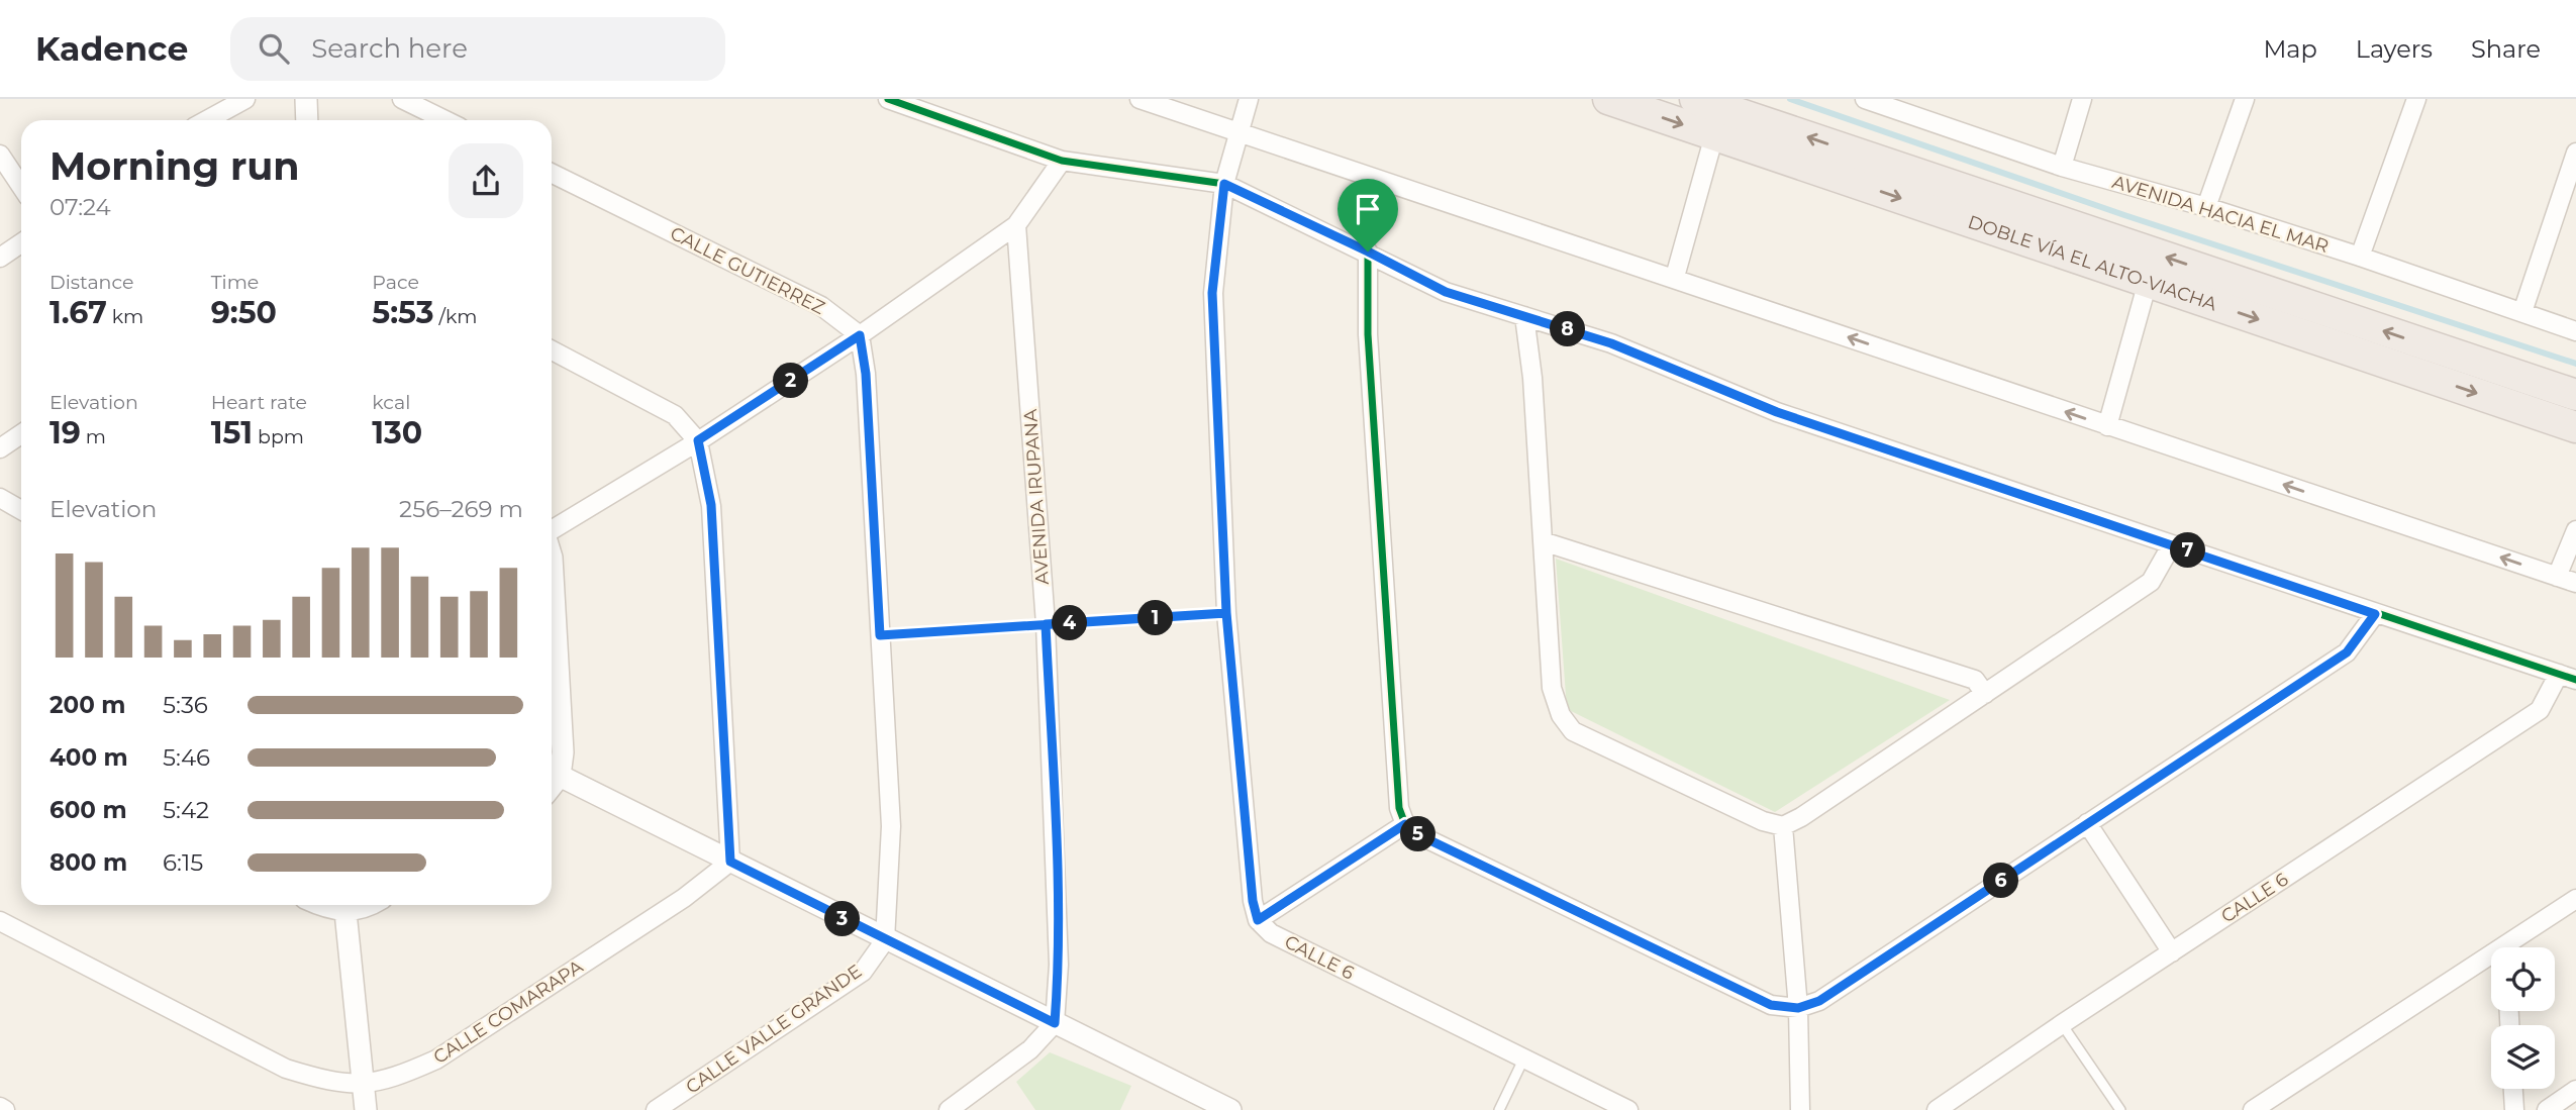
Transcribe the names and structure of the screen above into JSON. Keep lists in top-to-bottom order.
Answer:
{
  "streets": {
    "highway": ["DOBLE VÍA EL ALTO-VIACHA"],
    "street": [
      "AVENIDA HACIA EL MAR",
      "CALLE GUTIERREZ",
      "AVENIDA IRUPANA",
      "CALLE 6",
      "CALLE COMARAPA",
      "CALLE VALLE GRANDE"
    ]
  },
  "page": {
    "header": "Kadence",
    "search": "Search here",
    "nav": ["Map", "Layers", "Share"],
    "heading": ["Morning run", "07:24"],
    "stats": [
      ["Distance", "1.67 km"],
      ["Time", "9:50"],
      ["Pace", "5:53 /km"],
      ["Elevation", "19 m"],
      ["Heart rate", "151 bpm"],
      ["kcal", "130"]
    ],
    "pins": [
      "8",
      "2",
      "7",
      "1",
      "4",
      "5",
      "6",
      "3"
    ],
    "chart": ["Elevation", "256–269 m"],
    "list": [
      {
        "name": "200 m",
        "note": "5:36"
      },
      {
        "name": "400 m",
        "note": "5:46"
      },
      {
        "name": "600 m",
        "note": "5:42"
      },
      {
        "name": "800 m",
        "note": "6:15"
      }
    ]
  }
}
